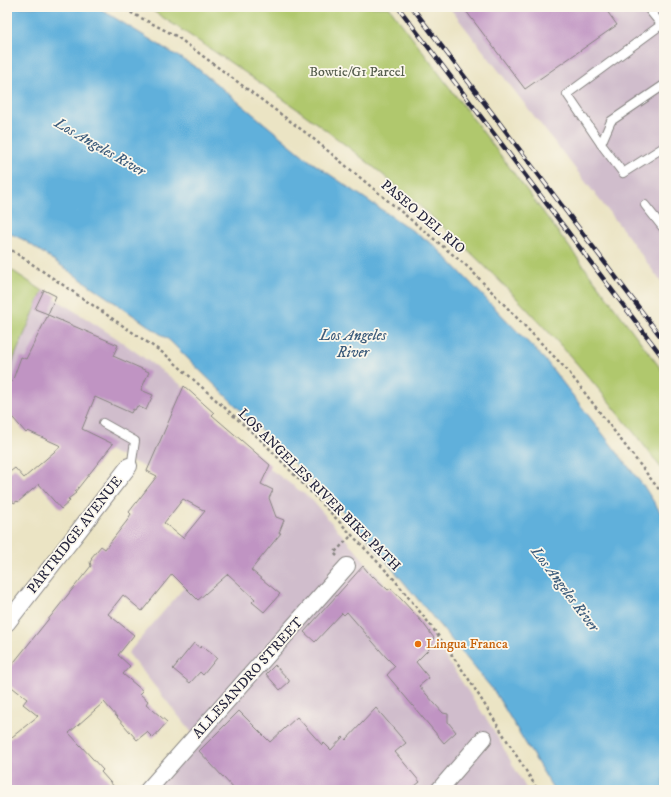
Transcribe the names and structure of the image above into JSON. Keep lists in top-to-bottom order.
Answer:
{
  "streets": {
    "street": ["PARTRIDGE AVENUE", "ALLESANDRO STREET"],
    "path": ["PASEO DEL RIO", "LOS ANGELES RIVER BIKE PATH"]
  },
  "water": ["Los Angeles River"],
  "parks": ["Bowtie/G1 Parcel"],
  "places": ["Lingua Franca"]
}
